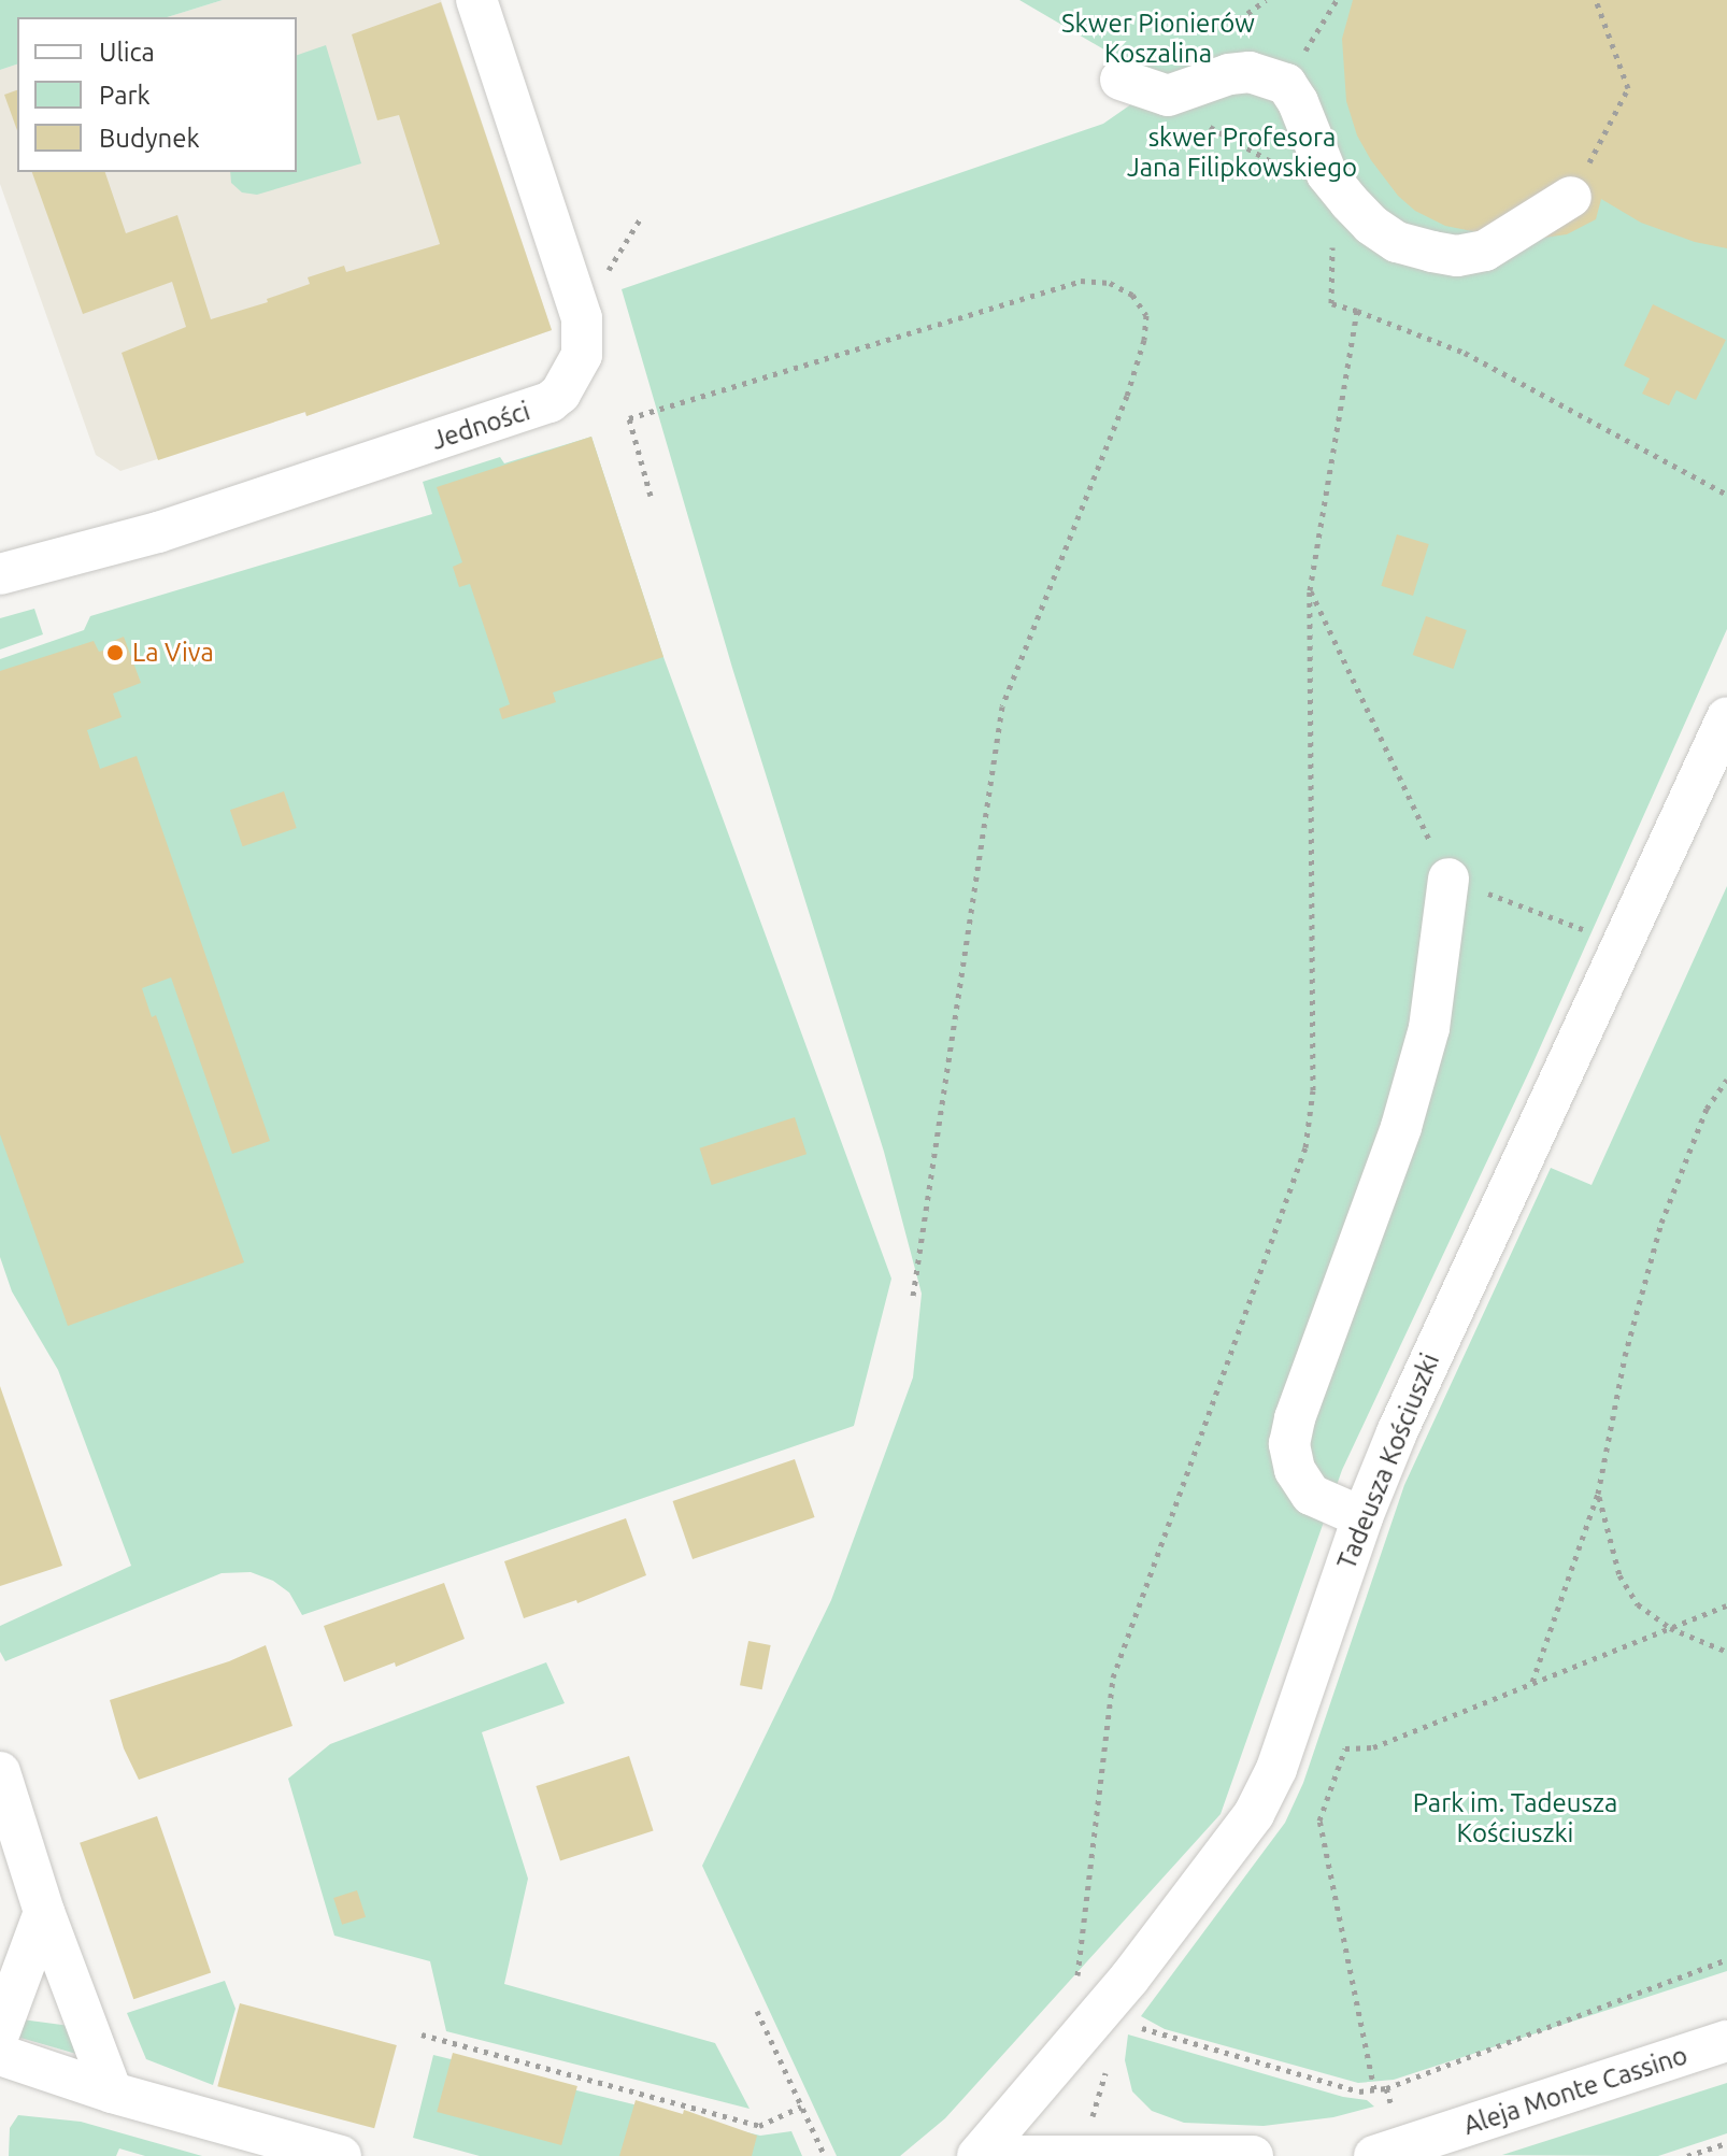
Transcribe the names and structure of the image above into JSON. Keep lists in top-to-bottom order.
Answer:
{
  "streets": {
    "street": ["Jedności", "Tadeusza Kościuszki", "Aleja Monte Cassino"]
  },
  "parks": ["Skwer Pionierów Koszalina", "skwer Profesora Jana Filipkowskiego", "Park im. Tadeusza Kościuszki"],
  "places": ["La Viva"],
  "legend": ["Ulica", "Park", "Budynek"]
}
